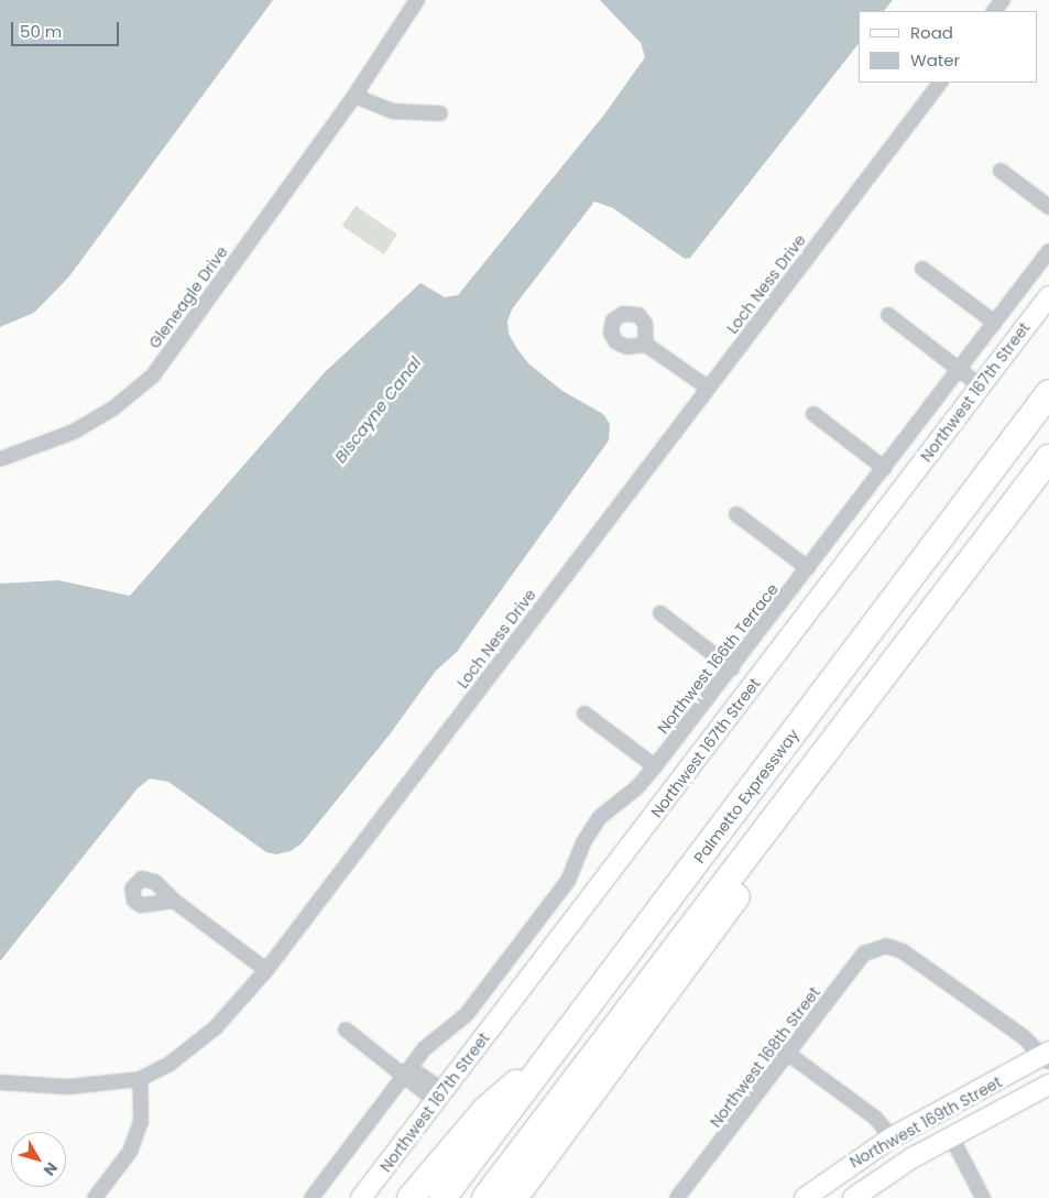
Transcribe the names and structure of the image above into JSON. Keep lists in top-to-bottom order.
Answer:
{
  "streets": {
    "highway": ["Palmetto Expressway"],
    "street": [
      "Loch Ness Drive",
      "Gleneagle Drive",
      "Northwest 167th Street",
      "Northwest 166th Terrace",
      "Northwest 168th Street",
      "Northwest 169th Street"
    ]
  },
  "crossings": [
    ["Northwest 168th Street", "Northwest 169th Street"]
  ],
  "water": ["Biscayne Canal"],
  "legend": ["Road", "Water"],
  "scale_bar": "50 m",
  "north": "bottom right"
}
